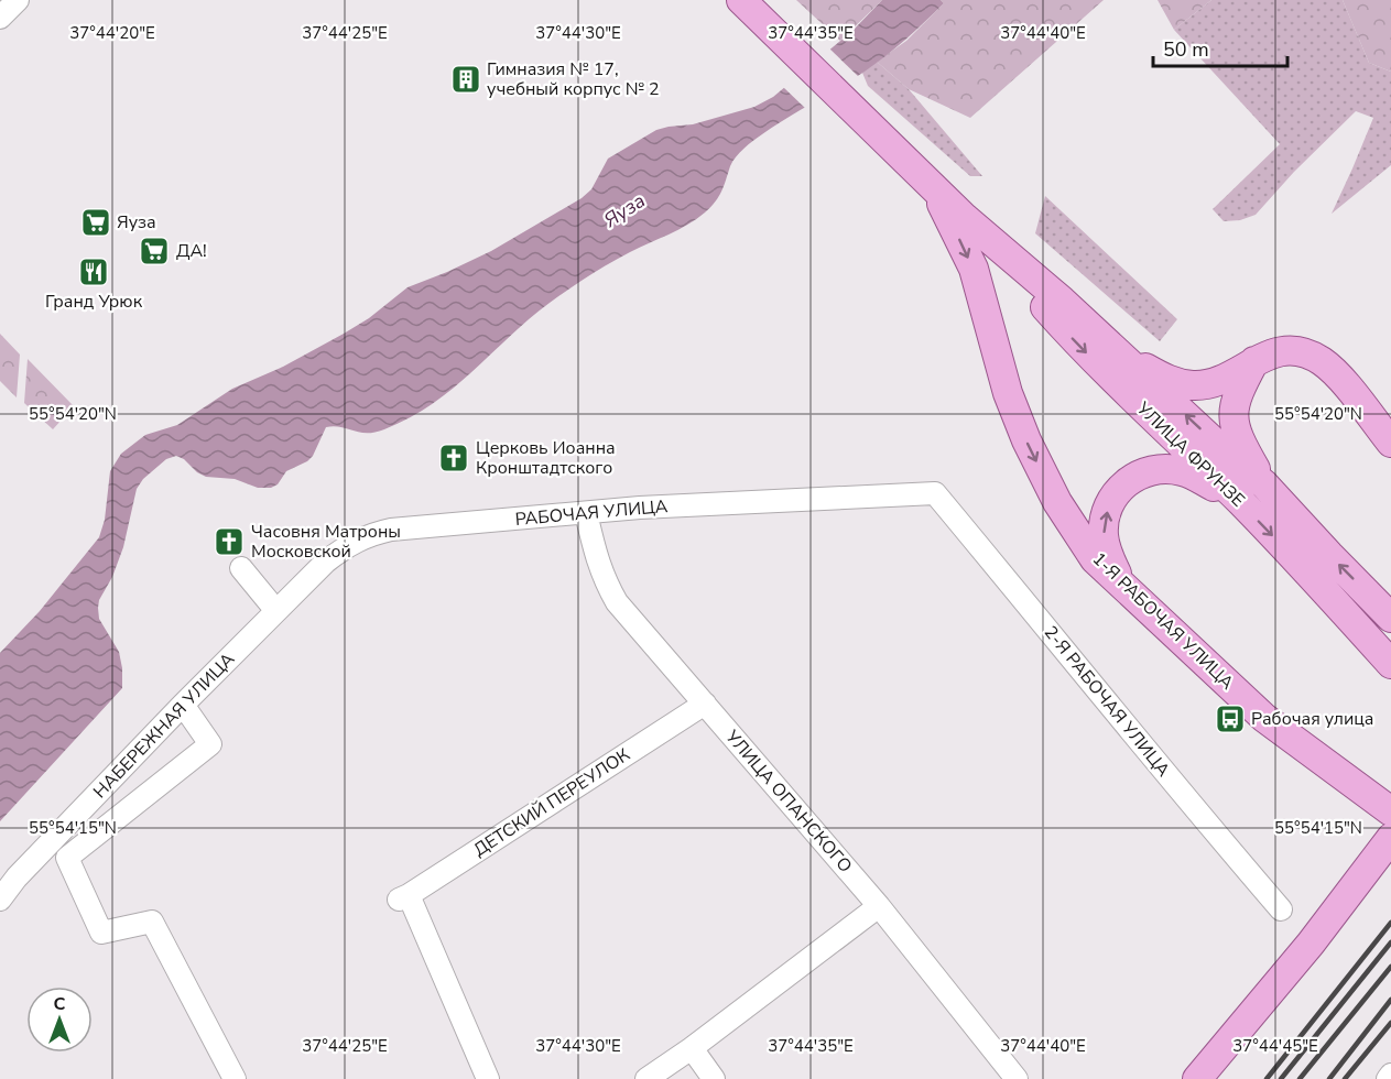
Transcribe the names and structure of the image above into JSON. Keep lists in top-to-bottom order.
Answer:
{
  "streets": {
    "main road": ["УЛИЦА ФРУНЗЕ", "1-Я РАБОЧАЯ УЛИЦА"],
    "street": [
      "РАБОЧАЯ УЛИЦА",
      "2-Я РАБОЧАЯ УЛИЦА",
      "НАБЕРЕЖНАЯ УЛИЦА",
      "УЛИЦА ОПАНСКОГО",
      "ДЕТСКИЙ ПЕРЕУЛОК"
    ]
  },
  "crossings": [
    ["УЛИЦА ФРУНЗЕ", "1-Я РАБОЧАЯ УЛИЦА"],
    ["РАБОЧАЯ УЛИЦА", "2-Я РАБОЧАЯ УЛИЦА"],
    ["РАБОЧАЯ УЛИЦА", "НАБЕРЕЖНАЯ УЛИЦА"],
    ["РАБОЧАЯ УЛИЦА", "УЛИЦА ОПАНСКОГО"],
    ["УЛИЦА ОПАНСКОГО", "ДЕТСКИЙ ПЕРЕУЛОК"]
  ],
  "one_way": ["1-Я РАБОЧАЯ УЛИЦА"],
  "water": ["Яуза"],
  "places": {
    "building": ["Гимназия № 17, учебный корпус № 2"],
    "supermarket": ["Яуза", "ДА!"],
    "restaurant": ["Гранд Урюк"],
    "church": ["Церковь Иоанна Кронштадтского", "Часовня Матроны Московской"],
    "bus stop": ["Рабочая улица"]
  },
  "scale_bar": "50 m",
  "north": "top",
  "coordinates": [
    "37°44'20\"E",
    "37°44'25\"E",
    "37°44'30\"E",
    "37°44'35\"E",
    "37°44'40\"E",
    "55°54'20\"N",
    "55°54'15\"N",
    "37°44'45\"E"
  ]
}
